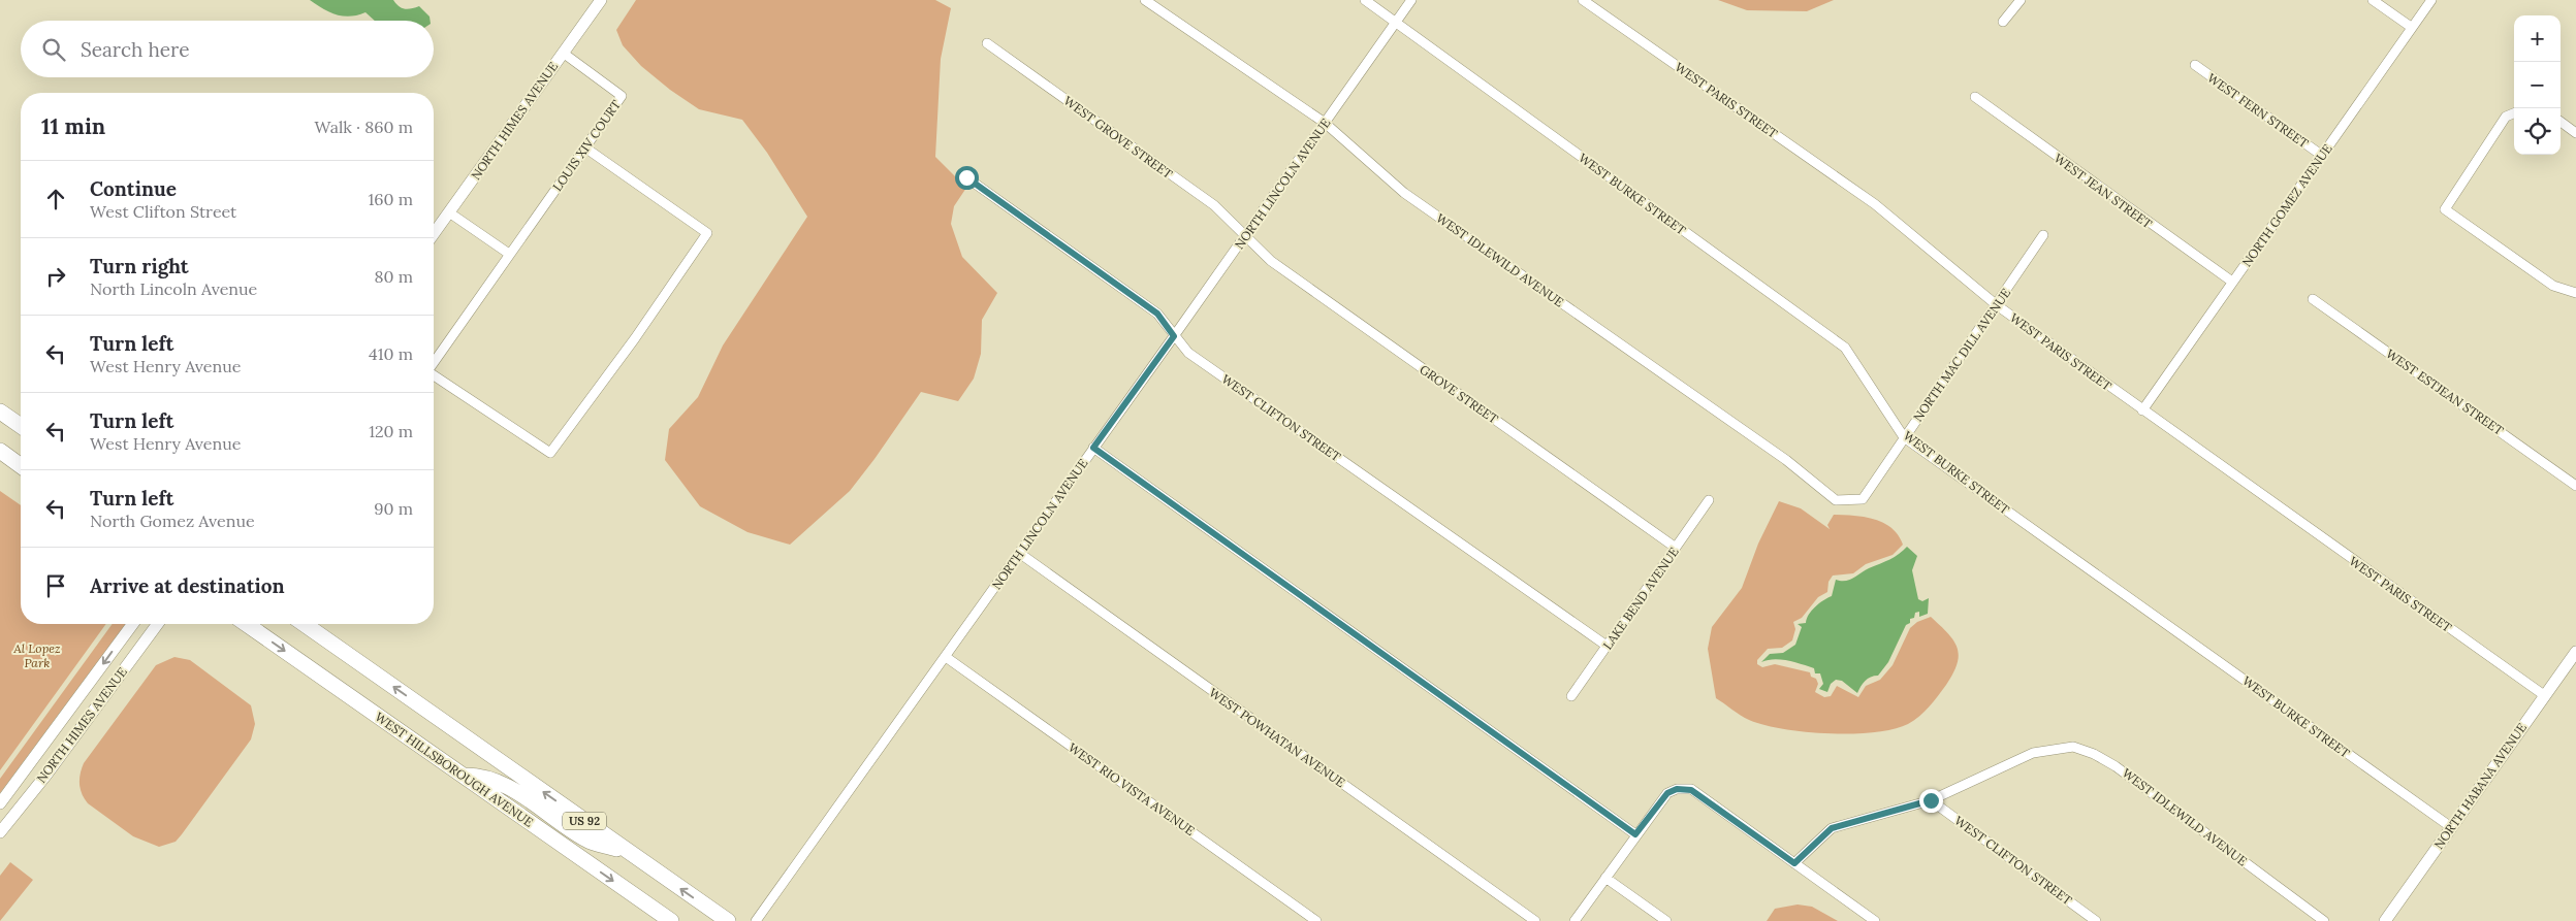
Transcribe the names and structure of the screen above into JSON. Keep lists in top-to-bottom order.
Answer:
{
  "streets": {
    "main road": ["WEST HILLSBOROUGH AVENUE", "US 92"],
    "street": [
      "WEST PARIS STREET",
      "WEST FERN STREET",
      "NORTH HIMES AVENUE",
      "WEST GROVE STREET",
      "LOUIS XIV COURT",
      "NORTH LINCOLN AVENUE",
      "WEST JEAN STREET",
      "WEST BURKE STREET",
      "NORTH GOMEZ AVENUE",
      "WEST IDLEWILD AVENUE",
      "NORTH MAC DILL AVENUE",
      "WEST ESTJEAN STREET",
      "GROVE STREET",
      "WEST CLIFTON STREET",
      "LAKE BEND AVENUE",
      "WEST POWHATAN AVENUE",
      "NORTH HABANA AVENUE",
      "WEST RIO VISTA AVENUE"
    ]
  },
  "crossings": [
    ["WEST PARIS STREET", "NORTH GOMEZ AVENUE"],
    ["WEST PARIS STREET", "NORTH MAC DILL AVENUE"],
    ["WEST PARIS STREET", "NORTH HABANA AVENUE"],
    ["WEST FERN STREET", "NORTH GOMEZ AVENUE"],
    ["NORTH HIMES AVENUE", "LOUIS XIV COURT"],
    ["WEST GROVE STREET", "NORTH LINCOLN AVENUE"],
    ["WEST GROVE STREET", "GROVE STREET"],
    ["NORTH LINCOLN AVENUE", "WEST BURKE STREET"],
    ["NORTH LINCOLN AVENUE", "WEST IDLEWILD AVENUE"],
    ["NORTH LINCOLN AVENUE", "GROVE STREET"],
    ["NORTH LINCOLN AVENUE", "WEST CLIFTON STREET"],
    ["NORTH LINCOLN AVENUE", "WEST POWHATAN AVENUE"],
    ["NORTH LINCOLN AVENUE", "WEST RIO VISTA AVENUE"],
    ["WEST JEAN STREET", "NORTH GOMEZ AVENUE"],
    ["WEST BURKE STREET", "NORTH MAC DILL AVENUE"],
    ["WEST BURKE STREET", "NORTH HABANA AVENUE"],
    ["WEST IDLEWILD AVENUE", "NORTH MAC DILL AVENUE"],
    ["WEST IDLEWILD AVENUE", "WEST CLIFTON STREET"],
    ["GROVE STREET", "LAKE BEND AVENUE"],
    ["WEST CLIFTON STREET", "LAKE BEND AVENUE"]
  ],
  "parks": ["Al Lopez Park"],
  "page": {
    "map_buttons": ["+", "−"],
    "search": "Search here",
    "heading": ["11 min", "Walk · 860 m"],
    "list": [
      ["Continue", "West Clifton Street", "160 m"],
      ["Turn right", "North Lincoln Avenue", "80 m"],
      ["Turn left", "West Henry Avenue", "410 m"],
      ["Turn left", "West Henry Avenue", "120 m"],
      ["Turn left", "North Gomez Avenue", "90 m"],
      "Arrive at destination"
    ]
  }
}
